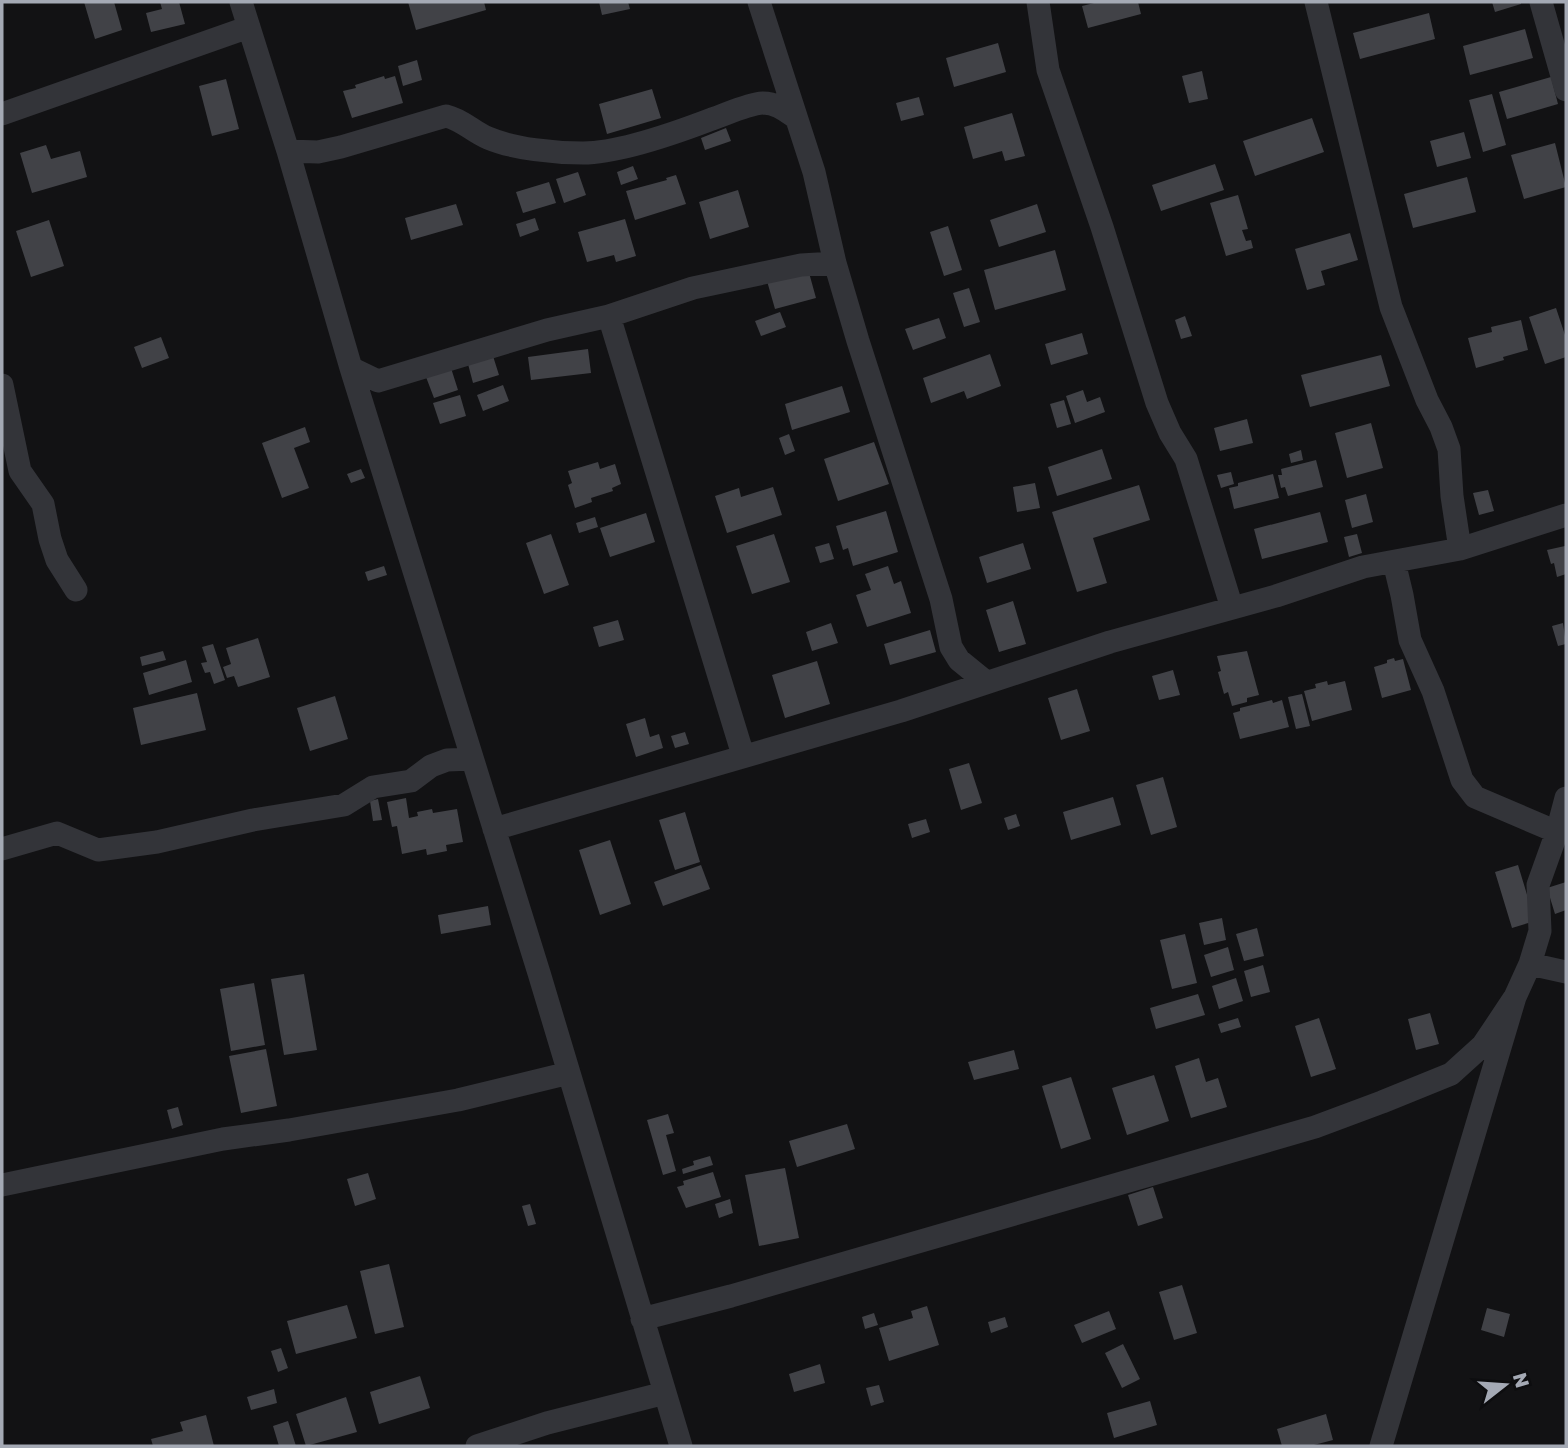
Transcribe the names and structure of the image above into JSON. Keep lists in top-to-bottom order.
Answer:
{
  "north": "right"
}
